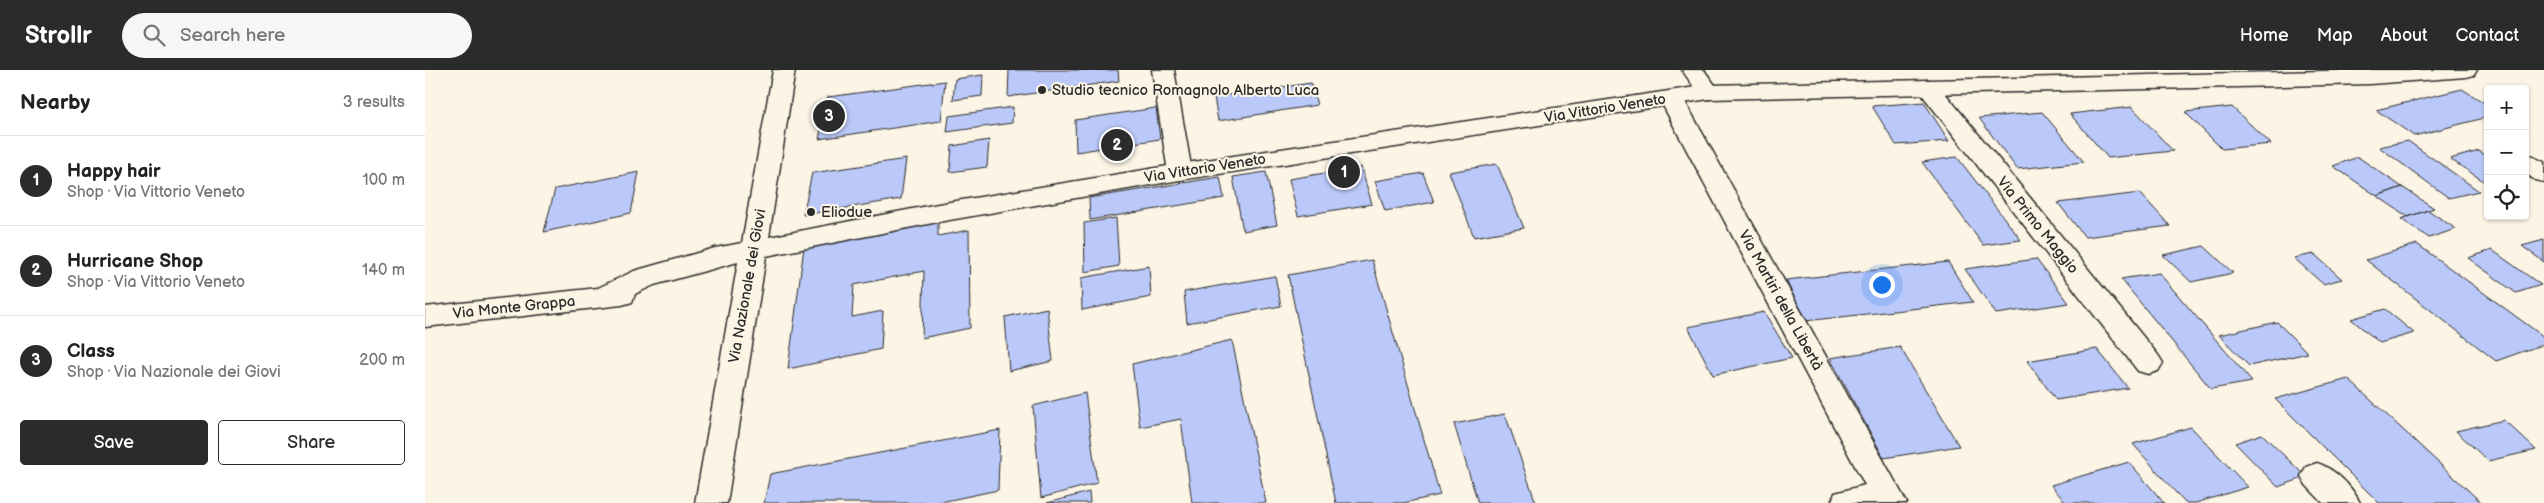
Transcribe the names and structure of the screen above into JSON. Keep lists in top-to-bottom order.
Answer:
{
  "streets": {
    "street": [
      "Via Vittorio Veneto",
      "Via Primo Maggio",
      "Via Nazionale dei Giovi",
      "Via Martiri della Libertà",
      "Via Monte Grappa"
    ]
  },
  "crossings": [
    ["Via Vittorio Veneto", "Via Primo Maggio"],
    ["Via Vittorio Veneto", "Via Nazionale dei Giovi"],
    ["Via Vittorio Veneto", "Via Martiri della Libertà"],
    ["Via Vittorio Veneto", "Via Monte Grappa"],
    ["Via Nazionale dei Giovi", "Via Monte Grappa"]
  ],
  "places": ["Studio tecnico Romagnolo Alberto Luca", "Eliodue"],
  "page": {
    "header": "Strollr",
    "search": "Search here",
    "nav": [
      "Home",
      "Map",
      "About",
      "Contact"
    ],
    "heading": ["Nearby", "3 results"],
    "map_buttons": ["+", "−"],
    "pins": ["3", "2", "1"],
    "list": [
      {
        "mark": "1",
        "name": "Happy hair",
        "note": "Shop · Via Vittorio Veneto",
        "value": "100 m"
      },
      {
        "mark": "2",
        "name": "Hurricane Shop",
        "note": "Shop · Via Vittorio Veneto",
        "value": "140 m"
      },
      {
        "mark": "3",
        "name": "Class",
        "note": "Shop · Via Nazionale dei Giovi",
        "value": "200 m"
      }
    ],
    "buttons": ["Save", "Share"]
  }
}
